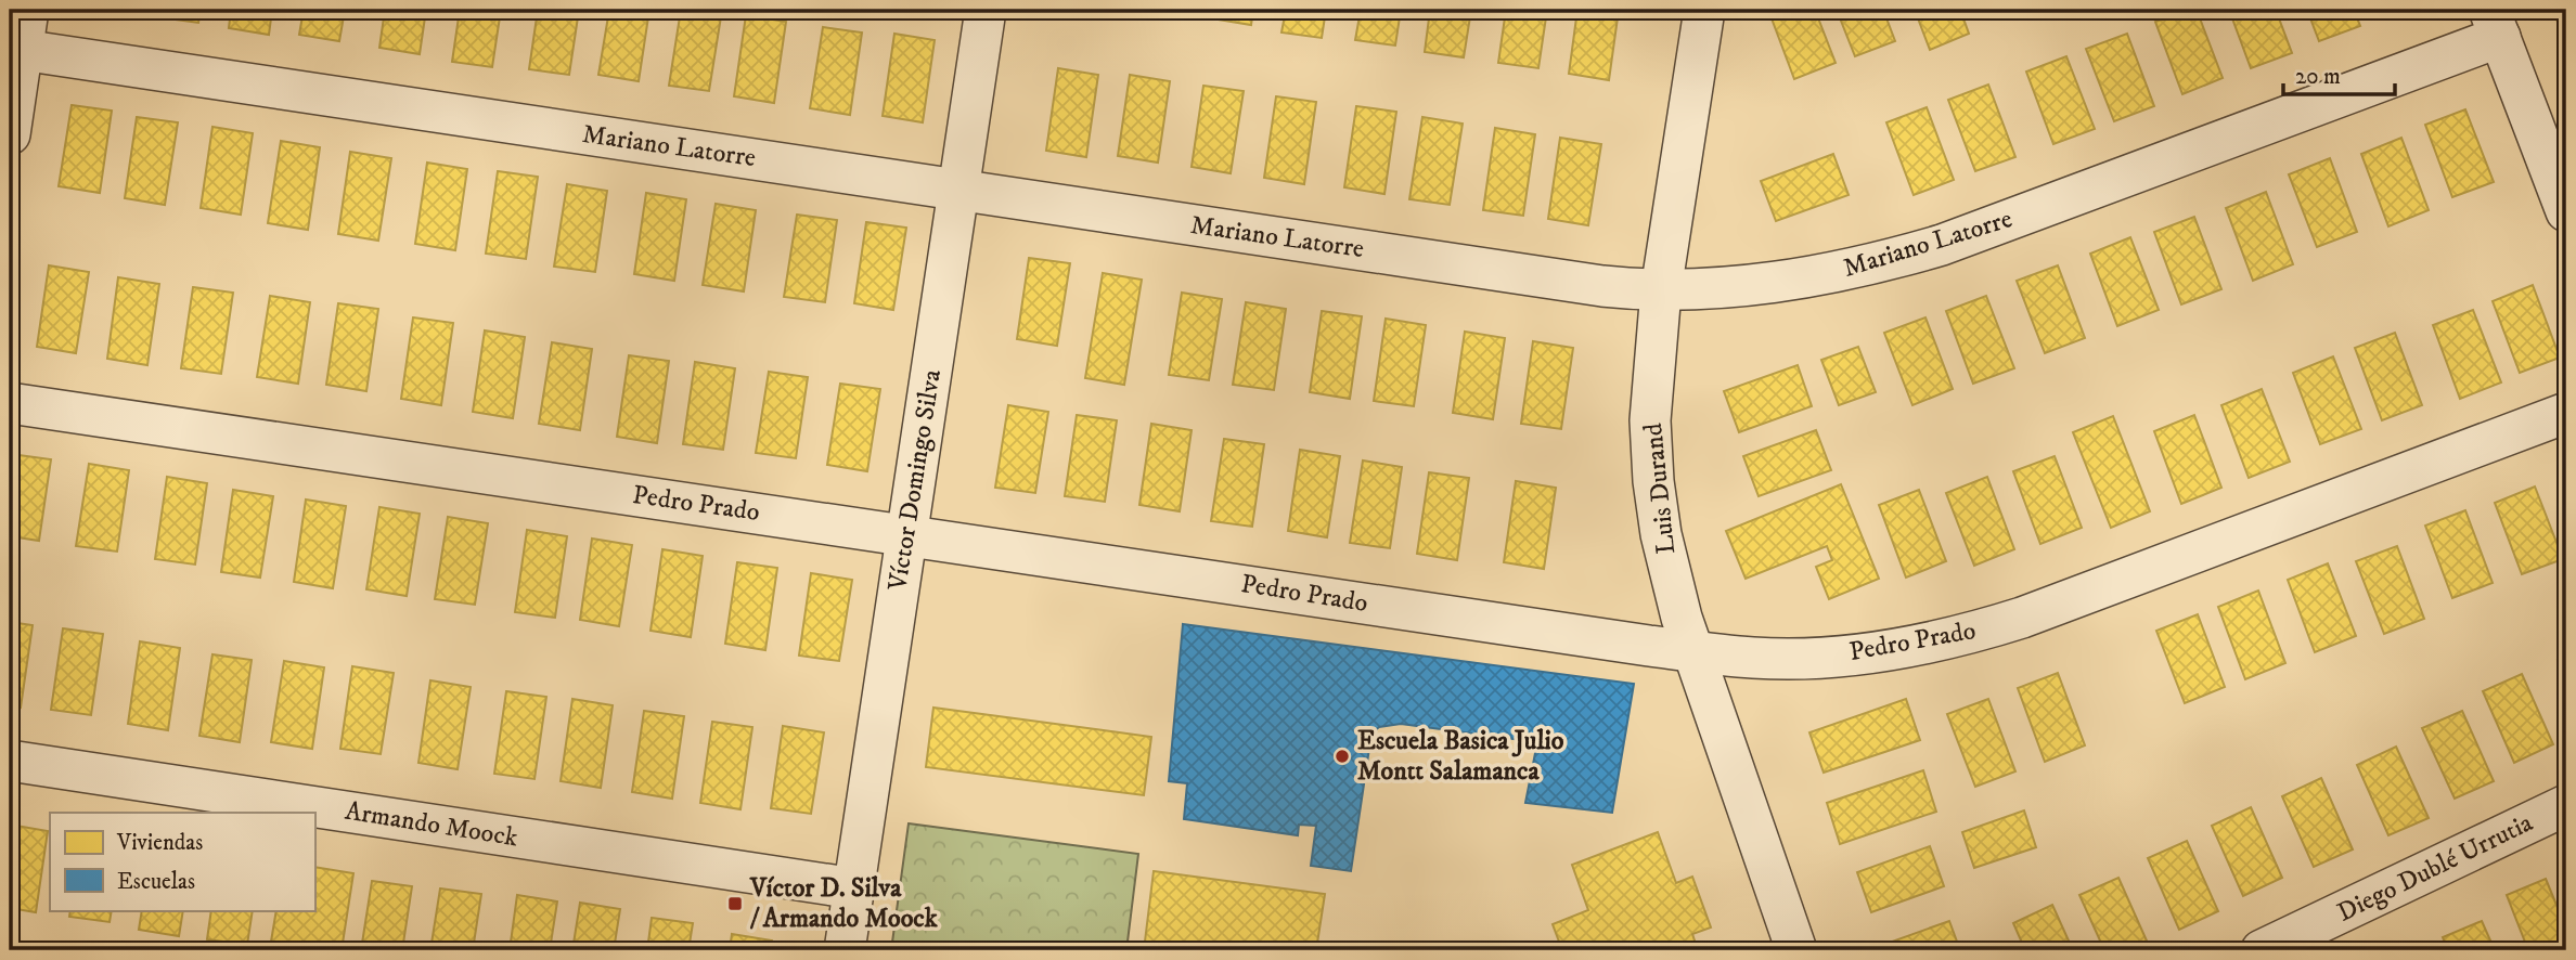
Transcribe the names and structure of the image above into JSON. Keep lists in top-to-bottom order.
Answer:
{
  "streets": {
    "street": [
      "Mariano Latorre",
      "Víctor Domingo Silva",
      "Luis Durand",
      "Pedro Prado",
      "Armando Moock",
      "Diego Dublé Urrutia"
    ]
  },
  "crossings": [
    ["Mariano Latorre", "Víctor Domingo Silva"],
    ["Mariano Latorre", "Luis Durand"],
    ["Víctor Domingo Silva", "Pedro Prado"],
    ["Víctor Domingo Silva", "Armando Moock"],
    ["Luis Durand", "Pedro Prado"]
  ],
  "places": {
    "other": ["Escuela Basica Julio Montt Salamanca"],
    "transit": ["Víctor D. Silva / Armando Moock"]
  },
  "legend": ["Viviendas", "Escuelas"],
  "scale_bar": "20 m"
}
